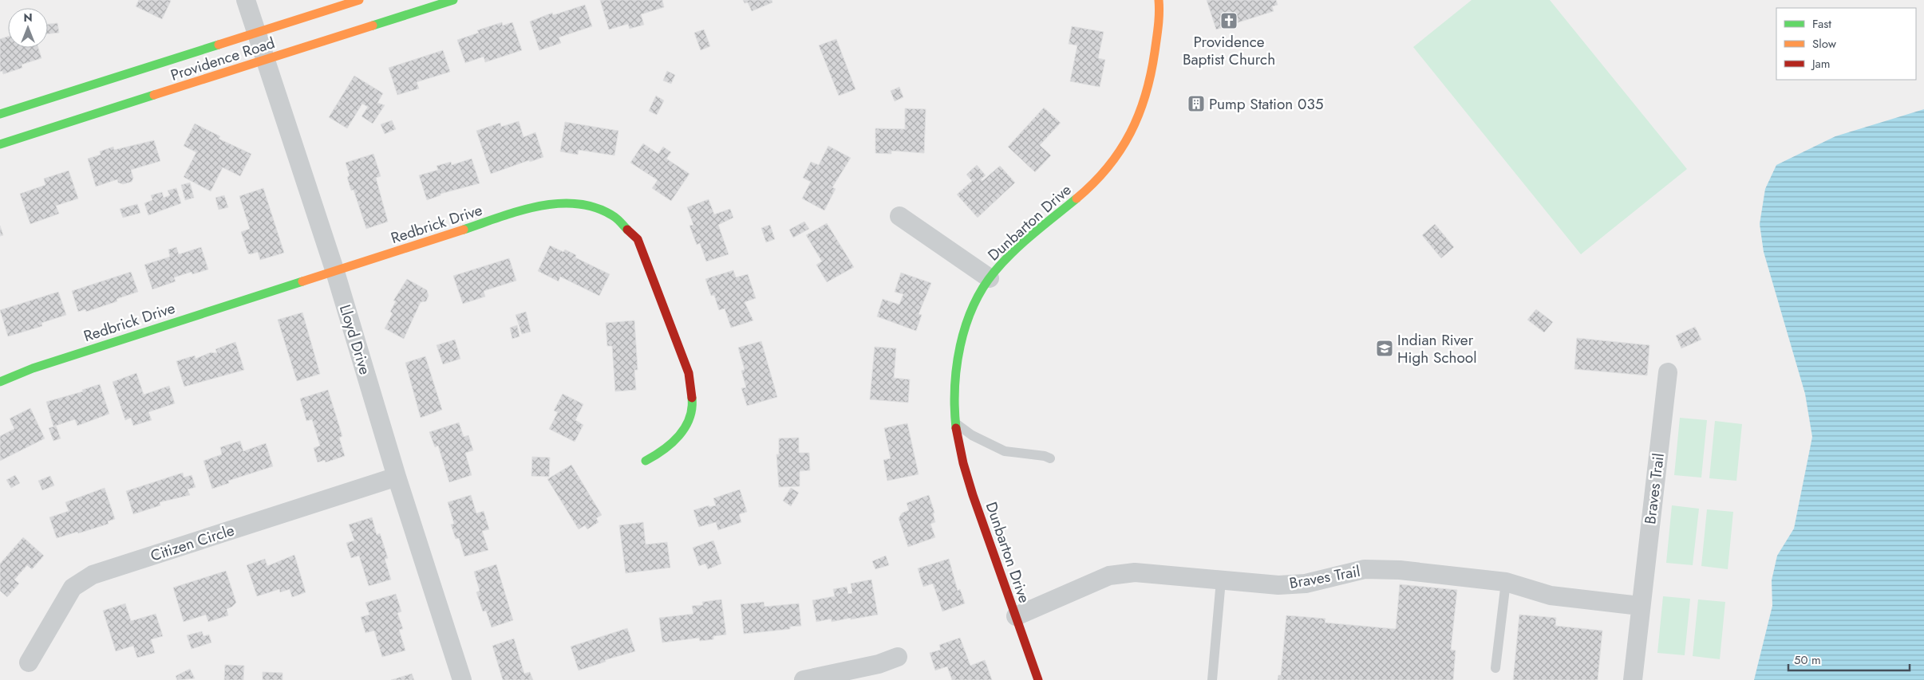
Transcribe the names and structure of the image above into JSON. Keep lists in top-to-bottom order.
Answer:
{
  "streets": {
    "street": [
      "Providence Road",
      "Dunbarton Drive",
      "Redbrick Drive",
      "Lloyd Drive",
      "Braves Trail",
      "Citizen Circle"
    ]
  },
  "crossings": [
    ["Providence Road", "Lloyd Drive"],
    ["Dunbarton Drive", "Braves Trail"],
    ["Redbrick Drive", "Lloyd Drive"],
    ["Lloyd Drive", "Citizen Circle"]
  ],
  "places": {
    "church": ["Providence Baptist Church"],
    "building": ["Pump Station 035"],
    "school or university": ["Indian River High School"]
  },
  "legend": ["Fast", "Slow", "Jam"],
  "scale_bar": "50 m",
  "north": "top"
}
